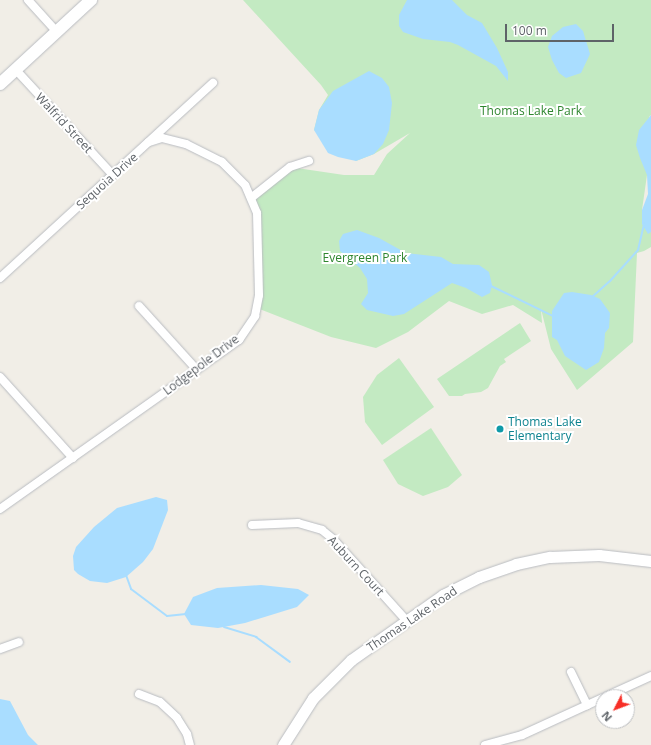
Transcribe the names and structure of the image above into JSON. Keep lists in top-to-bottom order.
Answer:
{
  "streets": {
    "street": [
      "Walfrid Street",
      "Sequoia Drive",
      "Lodgepole Drive",
      "Auburn Court",
      "Thomas Lake Road"
    ]
  },
  "crossings": [
    ["Walfrid Street", "Sequoia Drive"],
    ["Sequoia Drive", "Lodgepole Drive"],
    ["Auburn Court", "Thomas Lake Road"]
  ],
  "parks": ["Thomas Lake Park", "Evergreen Park"],
  "places": ["Thomas Lake Elementary"],
  "scale_bar": "100 m",
  "north": "bottom left"
}
